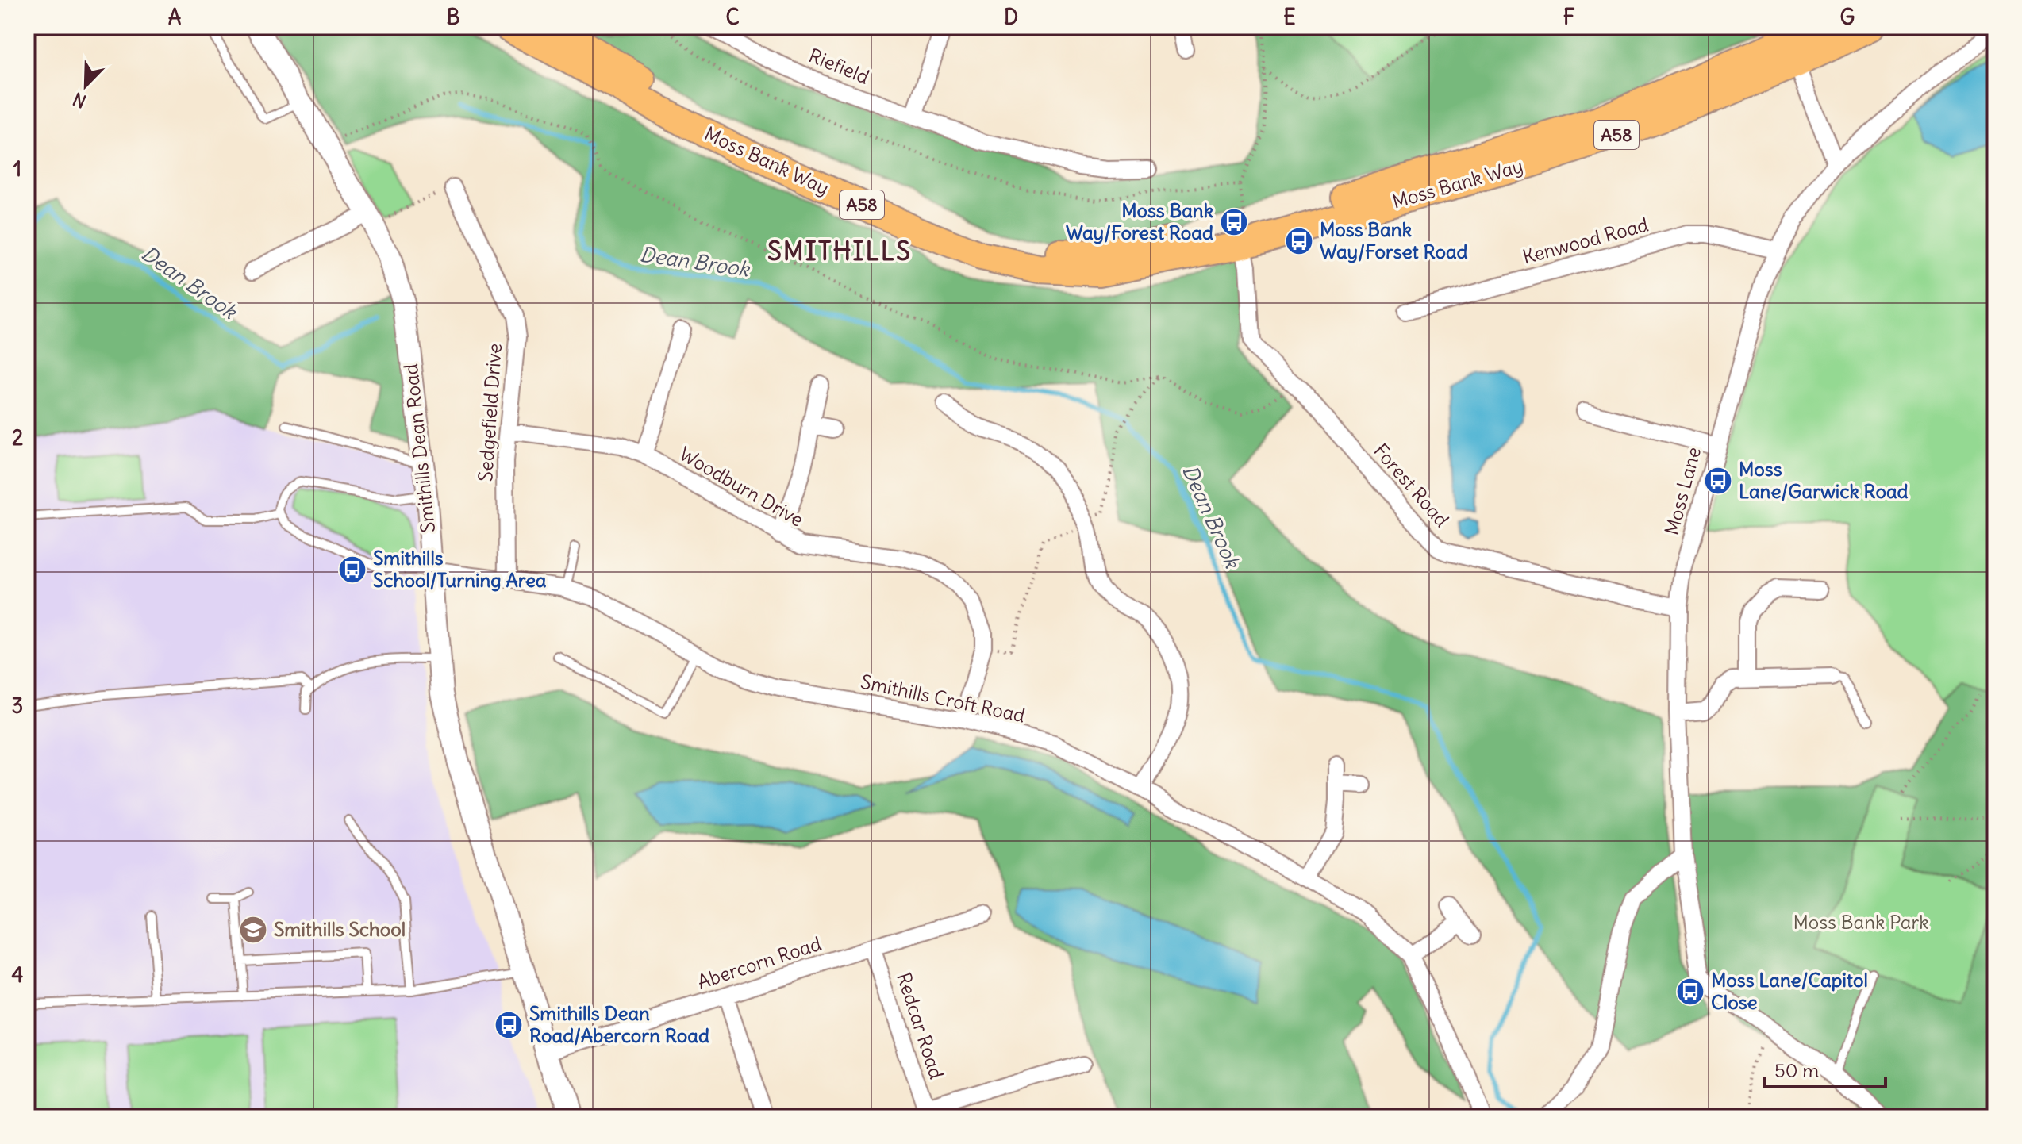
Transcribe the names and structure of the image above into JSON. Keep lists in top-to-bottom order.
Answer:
{
  "streets": {
    "highway": ["A58", "Moss Bank Way"],
    "street": [
      "Riefield",
      "Kenwood Road",
      "Sedgefield Drive",
      "Smithills Dean Road",
      "Forest Road",
      "Woodburn Drive",
      "Moss Lane",
      "Smithills Croft Road",
      "Abercorn Road",
      "Redcar Road"
    ]
  },
  "crossings": [
    ["Moss Bank Way", "Forest Road"],
    ["Kenwood Road", "Moss Lane"],
    ["Sedgefield Drive", "Woodburn Drive"],
    ["Sedgefield Drive", "Smithills Croft Road"],
    ["Smithills Dean Road", "Smithills Croft Road"],
    ["Smithills Dean Road", "Abercorn Road"],
    ["Forest Road", "Moss Lane"],
    ["Woodburn Drive", "Smithills Croft Road"],
    ["Abercorn Road", "Redcar Road"]
  ],
  "districts": ["SMITHILLS"],
  "water": ["Dean Brook"],
  "parks": ["Moss Bank Park"],
  "places": {
    "bus stop": [
      "Moss Bank Way/Forest Road",
      "Moss Bank Way/Forset Road",
      "Moss Lane/Garwick Road",
      "Smithills School/Turning Area",
      "Moss Lane/Capitol Close",
      "Smithills Dean Road/Abercorn Road"
    ],
    "school or university": ["Smithills School"]
  },
  "scale_bar": "50 m",
  "north": "bottom left",
  "grid": {
    "columns": [
      "A",
      "B",
      "C",
      "D",
      "E",
      "F",
      "G"
    ],
    "rows": [
      "1",
      "2",
      "3",
      "4"
    ]
  }
}
